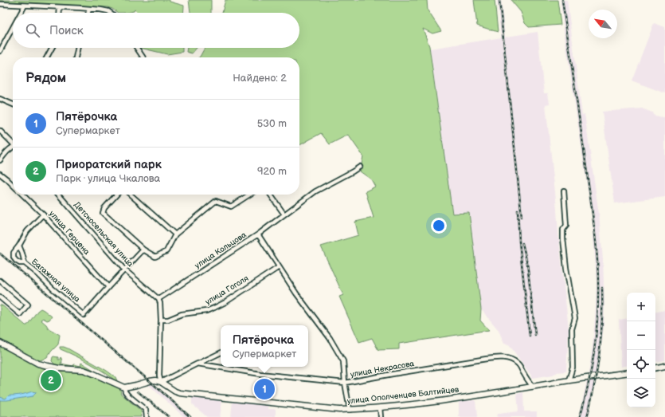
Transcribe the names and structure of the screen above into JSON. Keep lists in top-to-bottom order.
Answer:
{
  "streets": {
    "main road": ["улица Ополченцев Балтийцев"],
    "street": [
      "улица Герцена",
      "Детскосельская улица",
      "улица Кольцова",
      "Багажная улица",
      "улица Гоголя",
      "улица Некрасова"
    ]
  },
  "crossings": [
    ["улица Герцена", "Багажная улица"],
    ["Детскосельская улица", "улица Кольцова"],
    ["улица Некрасова", "улица Ополченцев Балтийцев"]
  ],
  "north": "top left",
  "page": {
    "search": "Поиск",
    "heading": ["Рядом", "Найдено: 2"],
    "list": [
      {
        "mark": "1",
        "name": "Пятёрочка",
        "note": "Супермаркет",
        "value": "530 m"
      },
      {
        "mark": "2",
        "name": "Приоратский парк",
        "note": "Парк · улица Чкалова",
        "value": "920 m"
      }
    ],
    "map_buttons": ["+", "−"],
    "popup": ["Пятёрочка", "Супермаркет"],
    "pins": ["2", "1"]
  }
}
